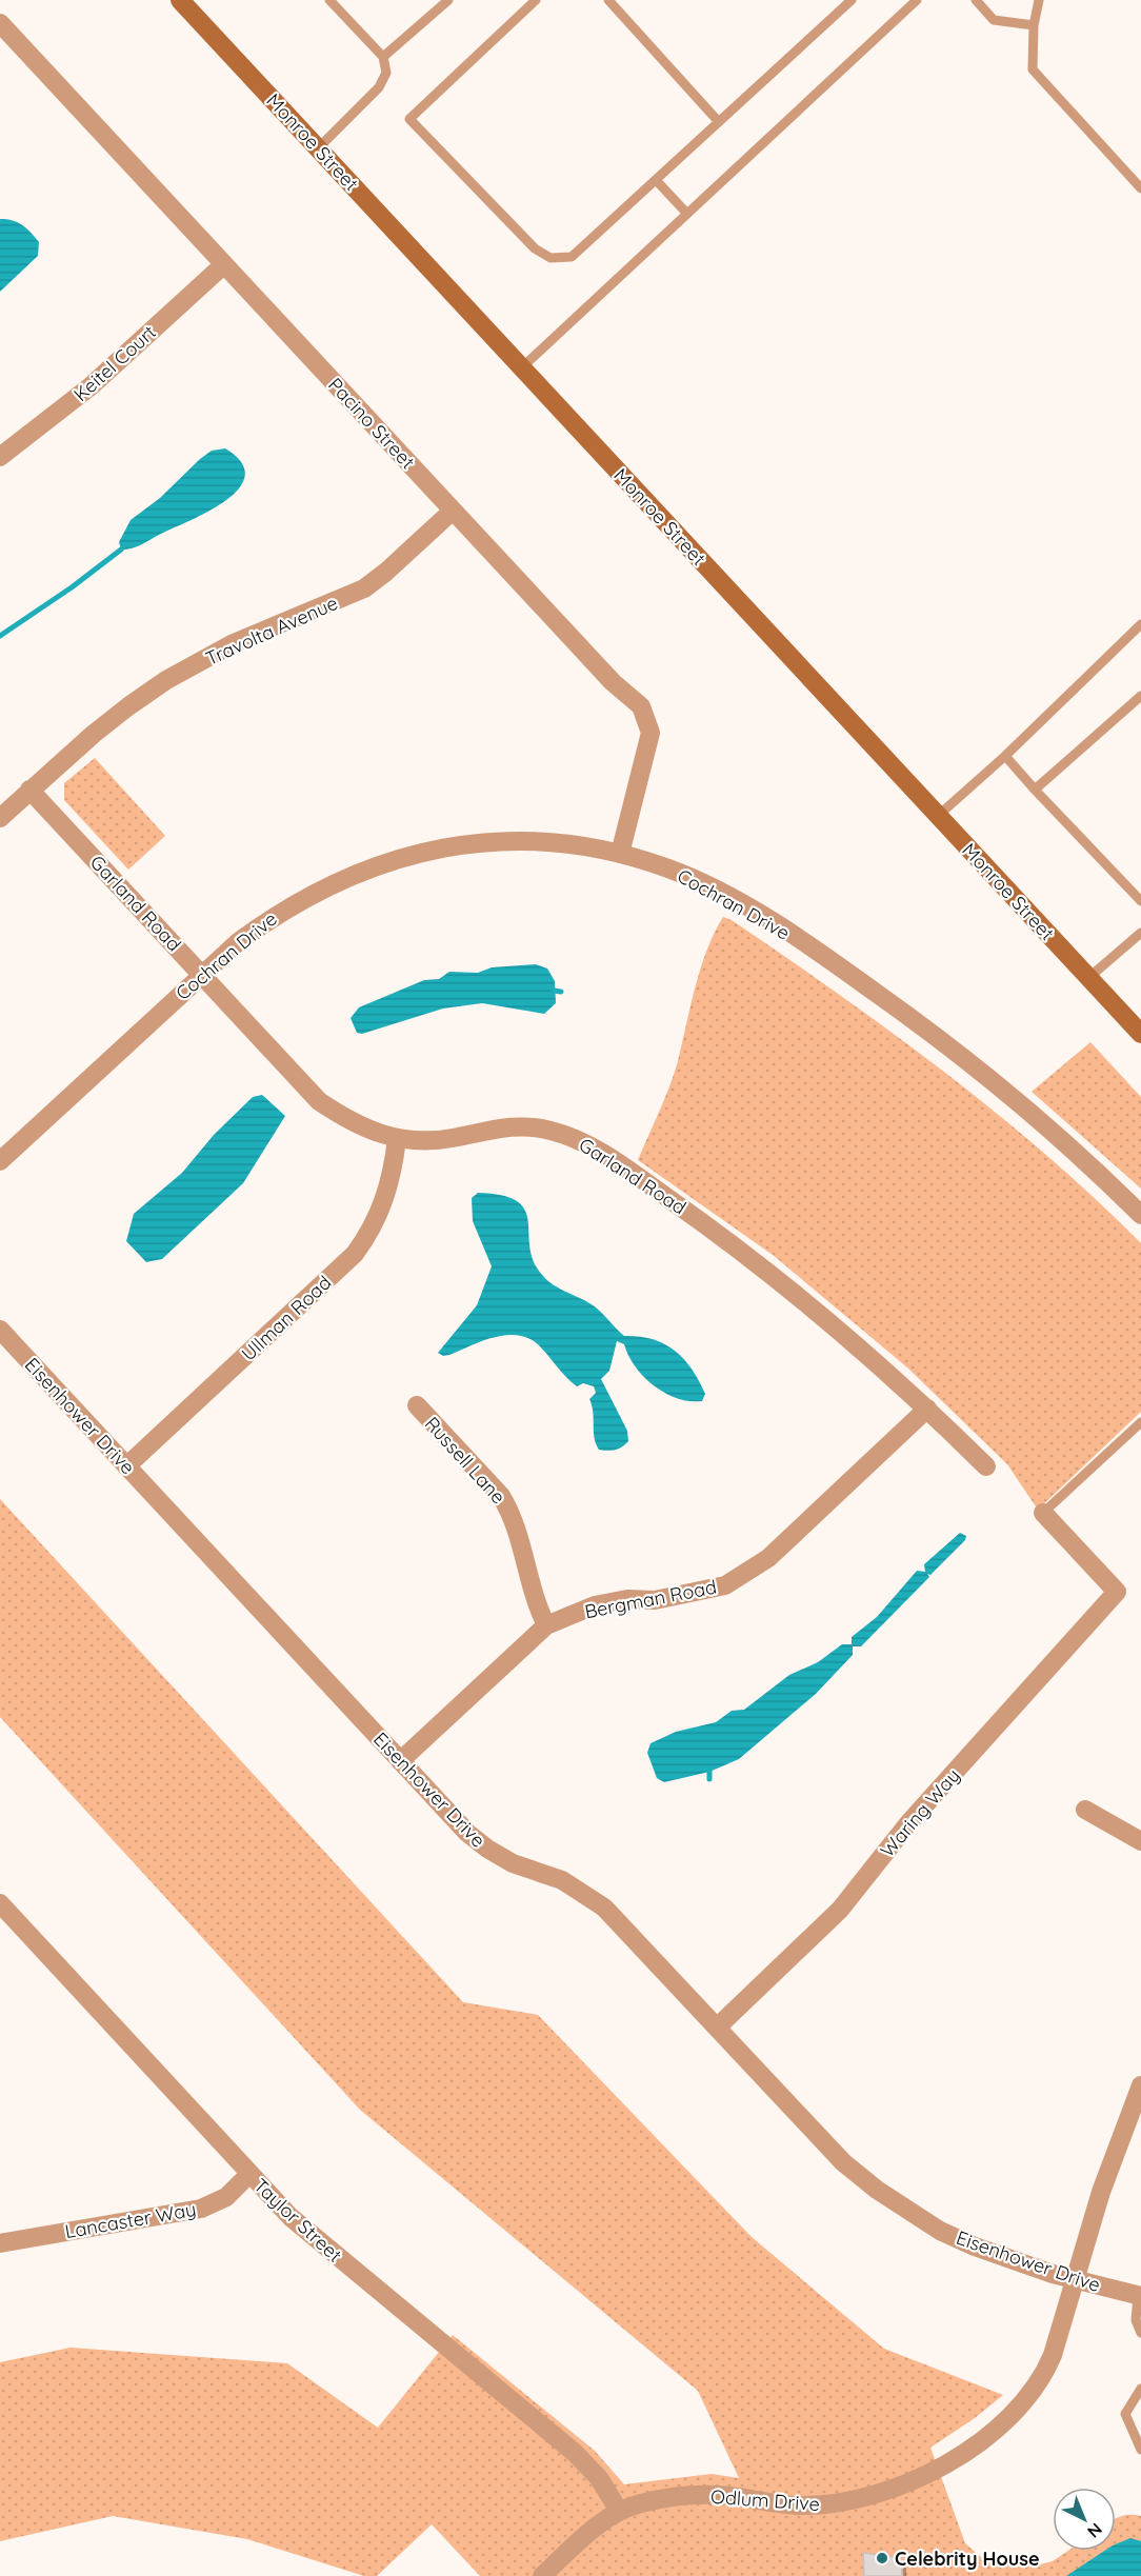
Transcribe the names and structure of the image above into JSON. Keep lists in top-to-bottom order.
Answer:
{
  "streets": {
    "main road": ["Monroe Street"],
    "street": [
      "Keitel Court",
      "Pacino Street",
      "Travolta Avenue",
      "Garland Road",
      "Cochran Drive",
      "Ullman Road",
      "Eisenhower Drive",
      "Russell Lane",
      "Bergman Road",
      "Waring Way",
      "Lancaster Way",
      "Taylor Street",
      "Odlum Drive"
    ]
  },
  "crossings": [
    ["Keitel Court", "Pacino Street"],
    ["Pacino Street", "Travolta Avenue"],
    ["Pacino Street", "Cochran Drive"],
    ["Travolta Avenue", "Garland Road"],
    ["Garland Road", "Cochran Drive"],
    ["Garland Road", "Ullman Road"],
    ["Garland Road", "Bergman Road"],
    ["Ullman Road", "Eisenhower Drive"],
    ["Eisenhower Drive", "Bergman Road"],
    ["Eisenhower Drive", "Waring Way"],
    ["Eisenhower Drive", "Odlum Drive"],
    ["Russell Lane", "Bergman Road"],
    ["Lancaster Way", "Taylor Street"],
    ["Taylor Street", "Odlum Drive"]
  ],
  "places": ["Celebrity House"],
  "north": "bottom right"
}
